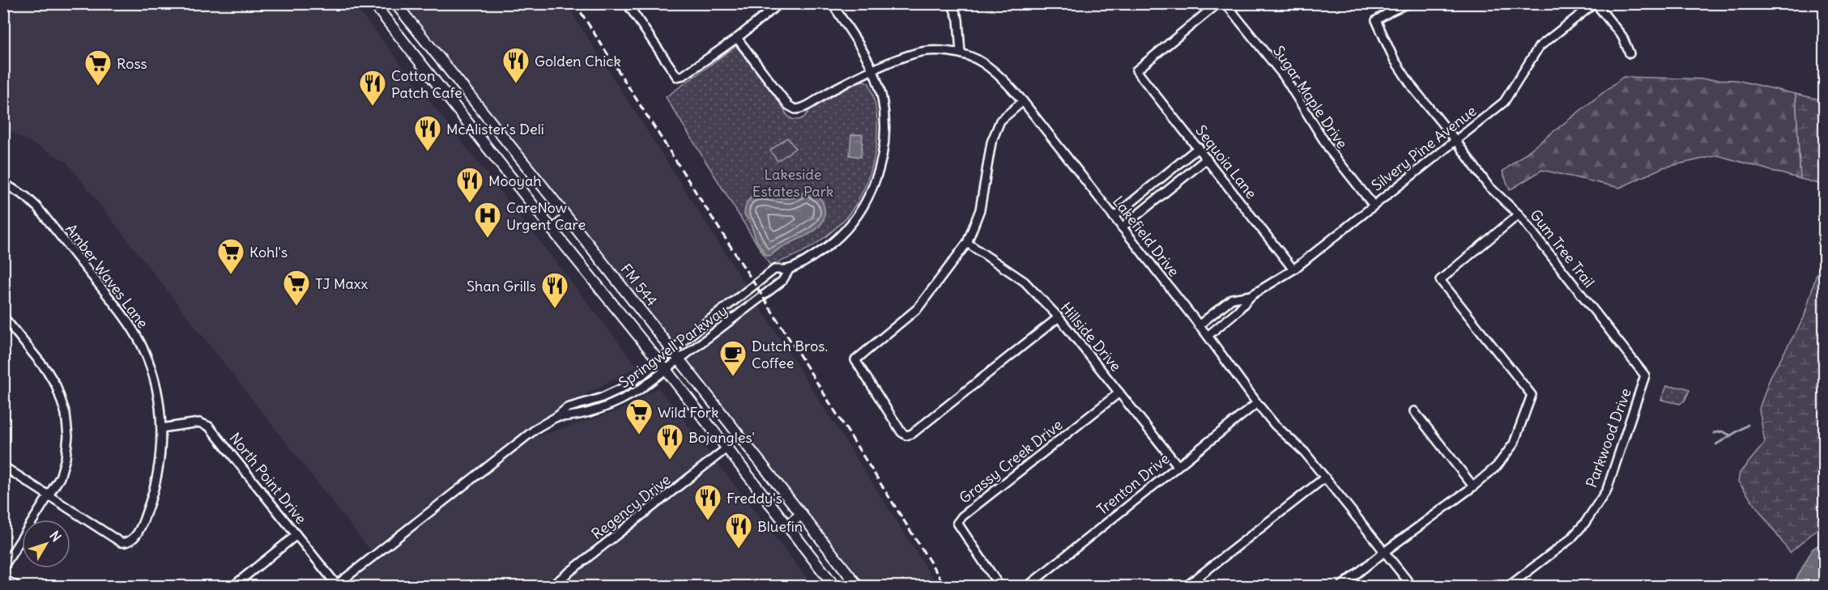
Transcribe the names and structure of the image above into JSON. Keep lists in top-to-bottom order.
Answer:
{
  "streets": {
    "main road": ["FM 544"],
    "street": [
      "Sugar Maple Drive",
      "Silvery Pine Avenue",
      "Sequoia Lane",
      "Lakefield Drive",
      "Gum Tree Trail",
      "Amber Waves Lane",
      "Hillside Drive",
      "Springwell Parkway",
      "Parkwood Drive",
      "Grassy Creek Drive",
      "North Point Drive",
      "Trenton Drive",
      "Regency Drive"
    ]
  },
  "crossings": [
    ["Sugar Maple Drive", "Silvery Pine Avenue"],
    ["Silvery Pine Avenue", "Sequoia Lane"],
    ["Silvery Pine Avenue", "Lakefield Drive"],
    ["Silvery Pine Avenue", "Gum Tree Trail"],
    ["Lakefield Drive", "Springwell Parkway"],
    ["Lakefield Drive", "Trenton Drive"],
    ["Gum Tree Trail", "Parkwood Drive"],
    ["Amber Waves Lane", "North Point Drive"],
    ["FM 544", "Springwell Parkway"],
    ["Hillside Drive", "Grassy Creek Drive"],
    ["Hillside Drive", "Trenton Drive"],
    ["Springwell Parkway", "North Point Drive"]
  ],
  "parks": ["Lakeside Estates Park"],
  "places": {
    "restaurant": [
      "Golden Chick",
      "Cotton Patch Cafe",
      "McAlister's Deli",
      "Mooyah",
      "Shan Grills",
      "Bojangles'",
      "Freddy's",
      "Bluefin"
    ],
    "supermarket": [
      "Ross",
      "Kohl's",
      "TJ Maxx",
      "Wild Fork"
    ],
    "hospital": ["CareNow Urgent Care"],
    "cafe": ["Dutch Bros. Coffee"]
  },
  "north": "top right"
}
